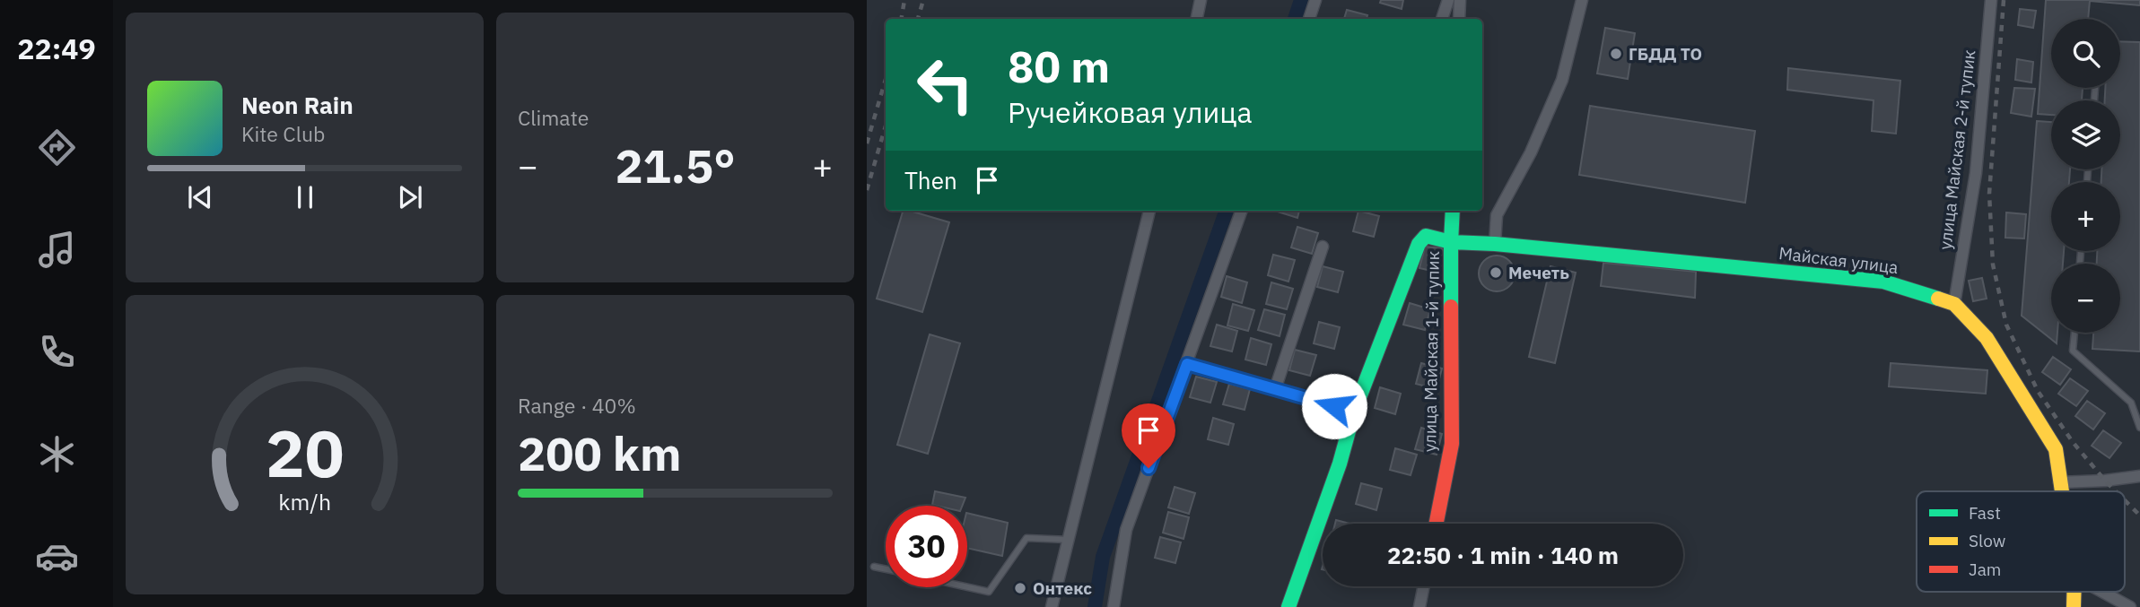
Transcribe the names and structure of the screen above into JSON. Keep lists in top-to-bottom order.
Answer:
{
  "streets": {
    "street": ["улица Майская 2-й тупик", "Майская улица", "улица Майская 1-й тупик"]
  },
  "crossings": [
    ["улица Майская 2-й тупик", "Майская улица"],
    ["Майская улица", "улица Майская 1-й тупик"]
  ],
  "places": ["ГБДД ТО", "Мечеть", "Онтекс"],
  "legend": ["Fast", "Slow", "Jam"],
  "page": {
    "tabs": "22:49",
    "tile": [
      "Climate",
      ["Range · 40%", "200 km"]
    ],
    "map_buttons": ["+", "−"],
    "turn": ["80 m", "Ручейковая улица"],
    "song": ["Neon Rain", "Kite Club"],
    "heat": ["−", "21.5°", "+"],
    "then": "Then",
    "limit": "30",
    "trip": "22:50 · 1 min · 140 m",
    "gauge": ["20", "km/h"]
  }
}
